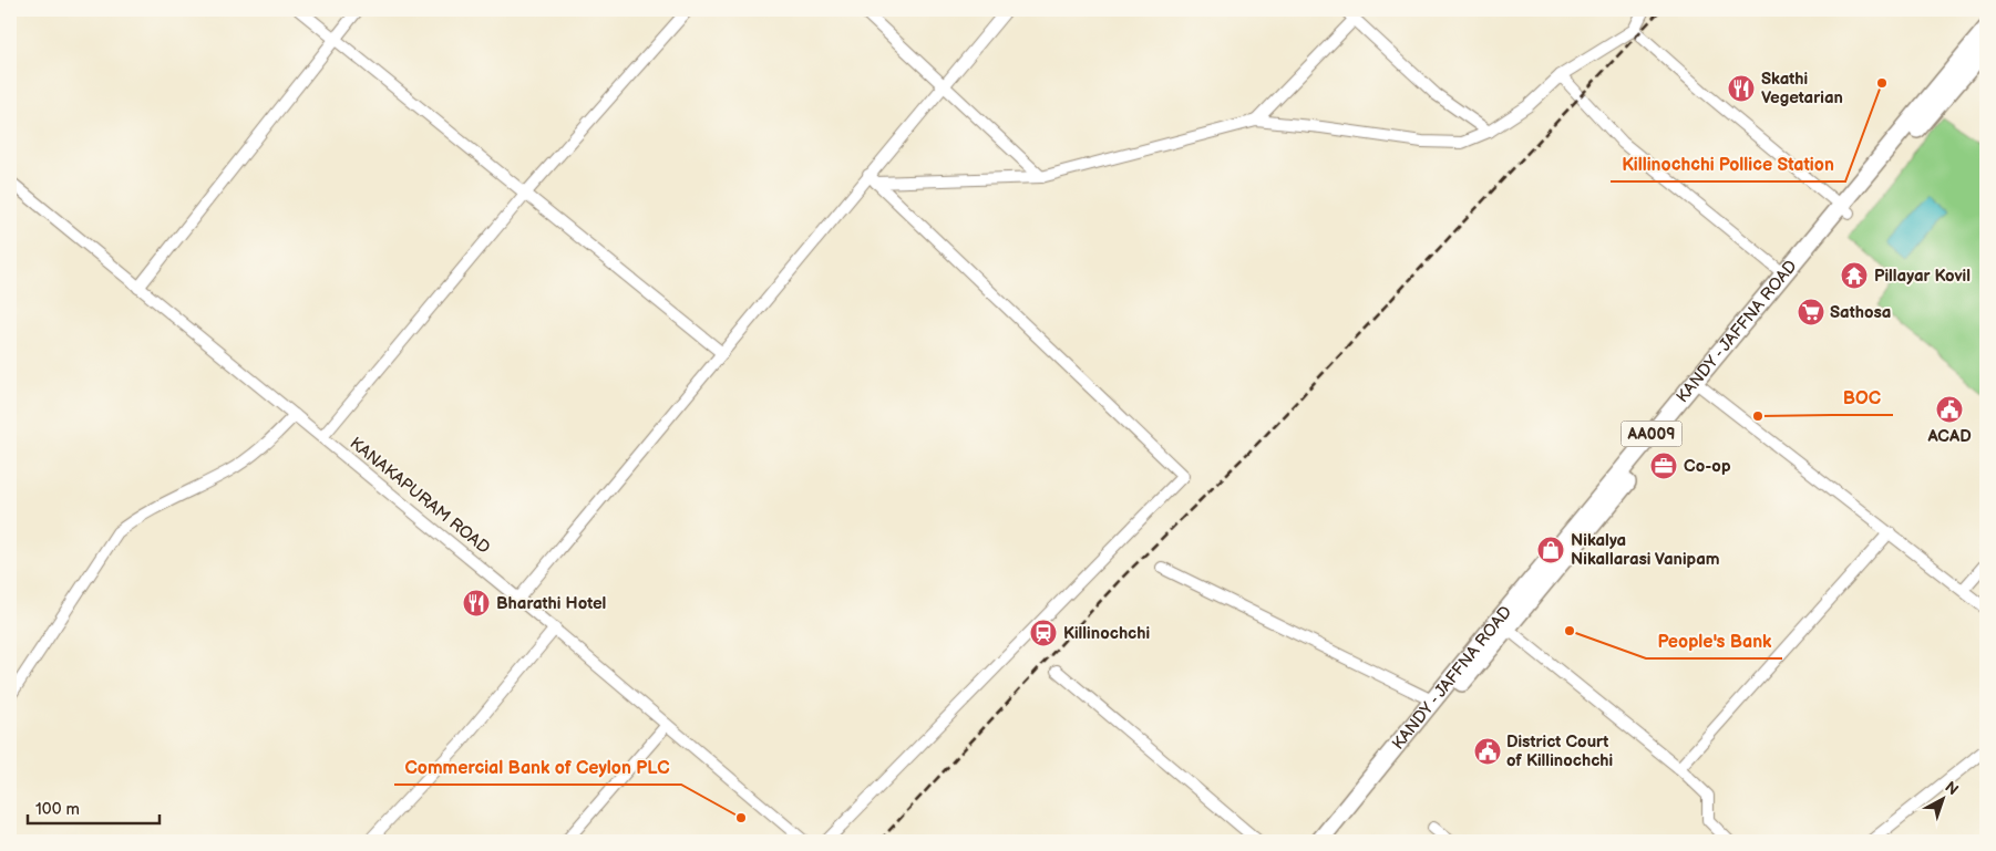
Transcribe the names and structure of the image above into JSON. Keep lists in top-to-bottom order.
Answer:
{
  "streets": {
    "highway": ["KANDY - JAFFNA ROAD", "AA009"],
    "street": ["KANAKAPURAM ROAD"]
  },
  "places": {
    "other": [
      "Killinochchi Pollice Station",
      "BOC",
      "People's Bank",
      "Commercial Bank of Ceylon PLC"
    ],
    "restaurant": ["Skathi Vegetarian", "Bharathi Hotel"],
    "temple": ["Pillayar Kovil"],
    "supermarket": ["Sathosa"],
    "public building": ["ACAD", "District Court of Killinochchi"],
    "office": ["Co-op"],
    "shop": ["Nikalya Nikallarasi Vanipam"],
    "station": ["Killinochchi"]
  },
  "scale_bar": "100 m",
  "north": "top right"
}
